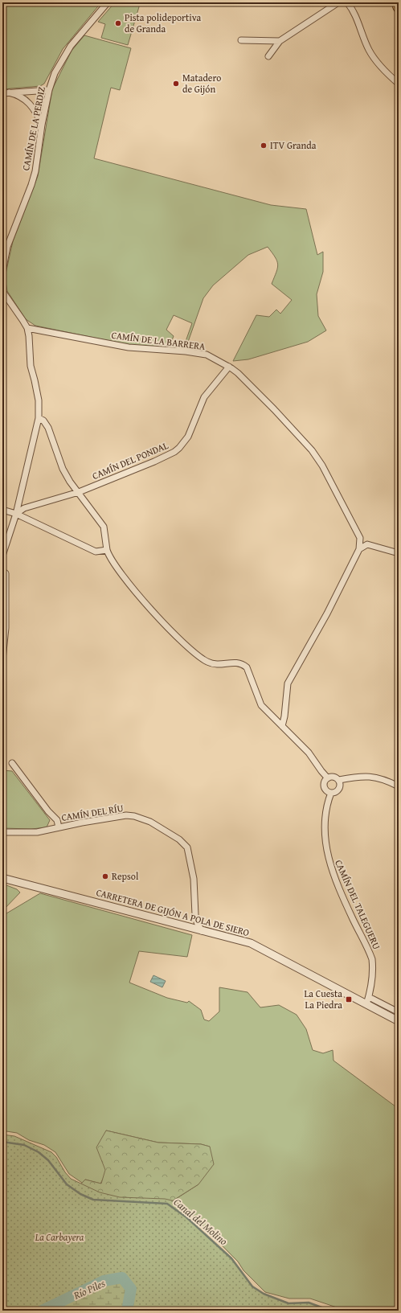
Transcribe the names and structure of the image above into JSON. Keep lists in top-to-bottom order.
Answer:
{
  "streets": {
    "street": [
      "CAMÍN DE LA PERDIZ",
      "CAMÍN DE LA BARRERA",
      "CAMÍN DEL PONDAL",
      "CAMÍN DEL RÍU",
      "CAMÍN DEL TALEGUERU",
      "CARRETERA DE GIJÓN A POLA DE SIERO"
    ]
  },
  "crossings": [
    ["CAMÍN DE LA BARRERA", "CAMÍN DEL PONDAL"],
    ["CAMÍN DEL RÍU", "CARRETERA DE GIJÓN A POLA DE SIERO"],
    ["CAMÍN DEL TALEGUERU", "CARRETERA DE GIJÓN A POLA DE SIERO"]
  ],
  "water": ["Canal del Molino", "Río Piles"],
  "parks": ["La Carbayera"],
  "places": {
    "other": [
      "Pista polideportiva de Granda",
      "Matadero de Gijón",
      "ITV Granda",
      "Repsol"
    ],
    "transit": ["La Cuesta La Piedra"]
  }
}
